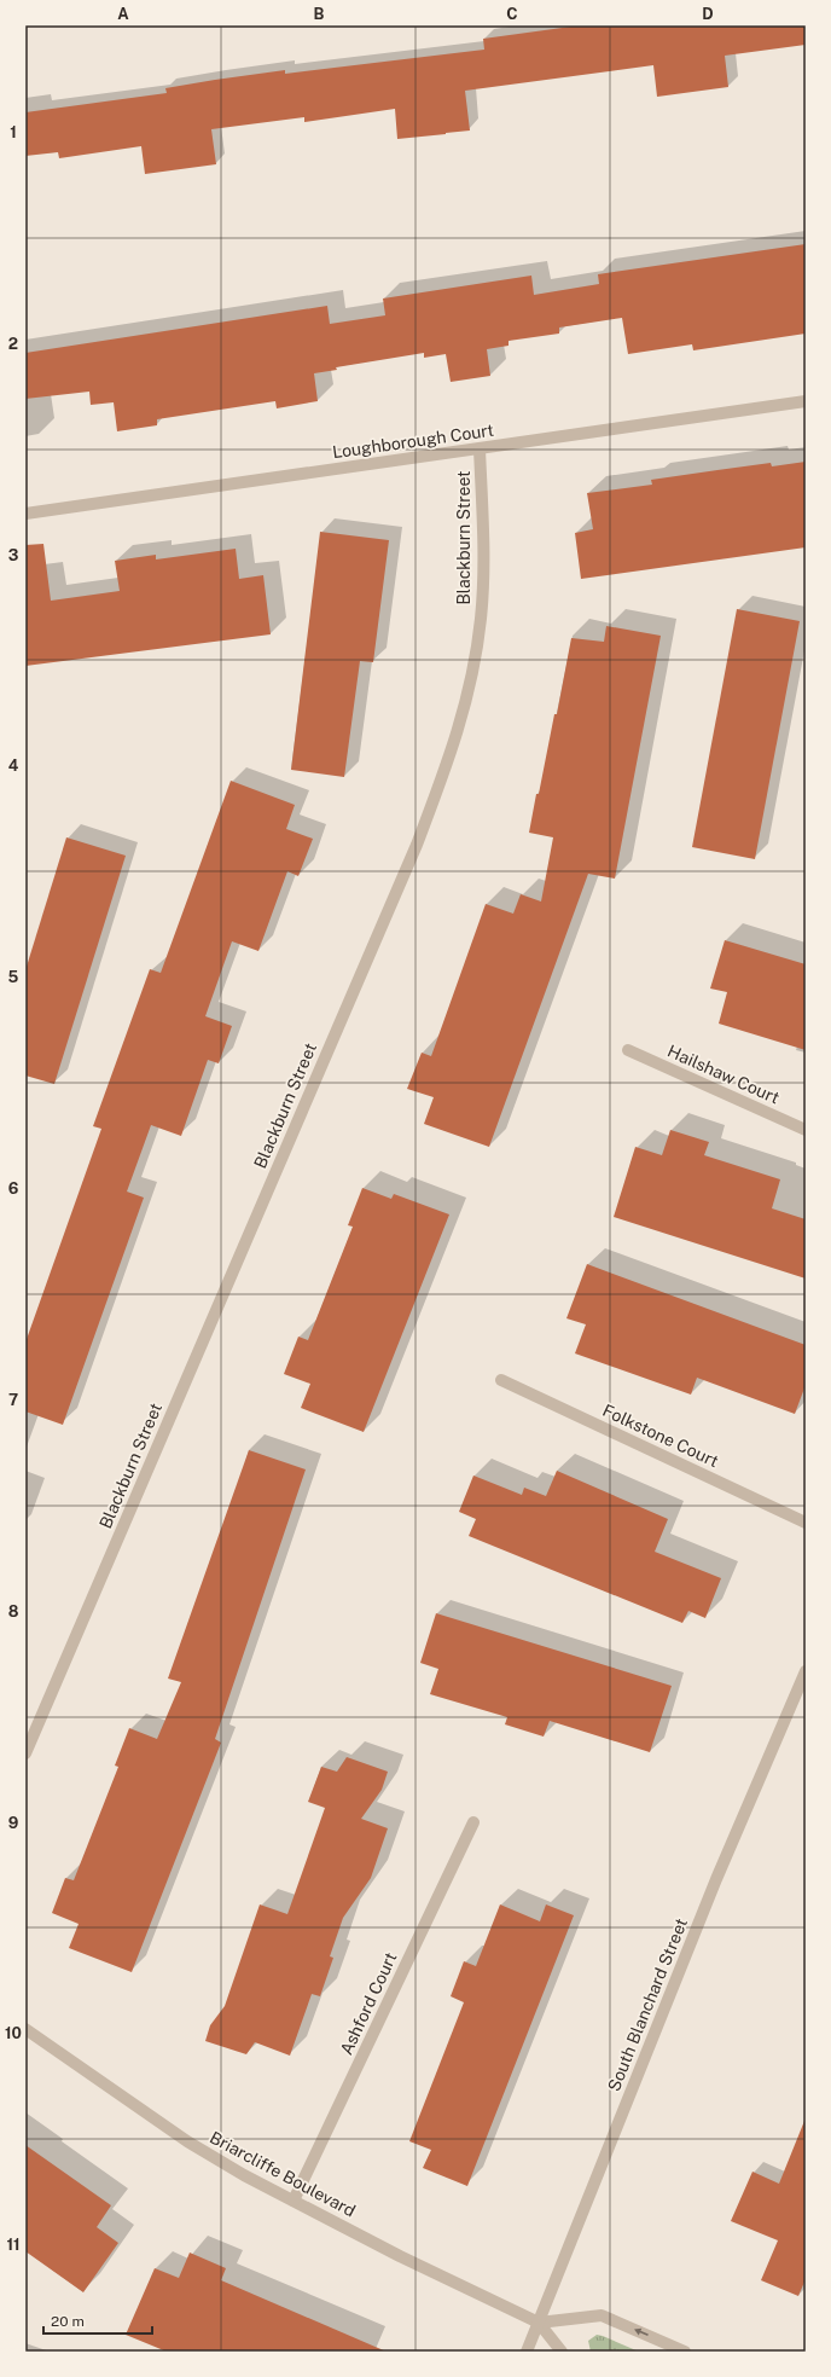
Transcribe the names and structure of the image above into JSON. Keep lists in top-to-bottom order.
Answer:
{
  "streets": {
    "street": [
      "Loughborough Court",
      "Blackburn Street",
      "Hailshaw Court",
      "Folkstone Court",
      "Ashford Court",
      "South Blanchard Street",
      "Briarcliffe Boulevard"
    ]
  },
  "crossings": [
    ["Loughborough Court", "Blackburn Street"],
    ["Ashford Court", "Briarcliffe Boulevard"],
    ["South Blanchard Street", "Briarcliffe Boulevard"]
  ],
  "scale_bar": "20 m",
  "grid": {
    "columns": [
      "A",
      "B",
      "C",
      "D"
    ],
    "rows": [
      "1",
      "2",
      "3",
      "4",
      "5",
      "6",
      "7",
      "8",
      "9",
      "10",
      "11"
    ]
  }
}
